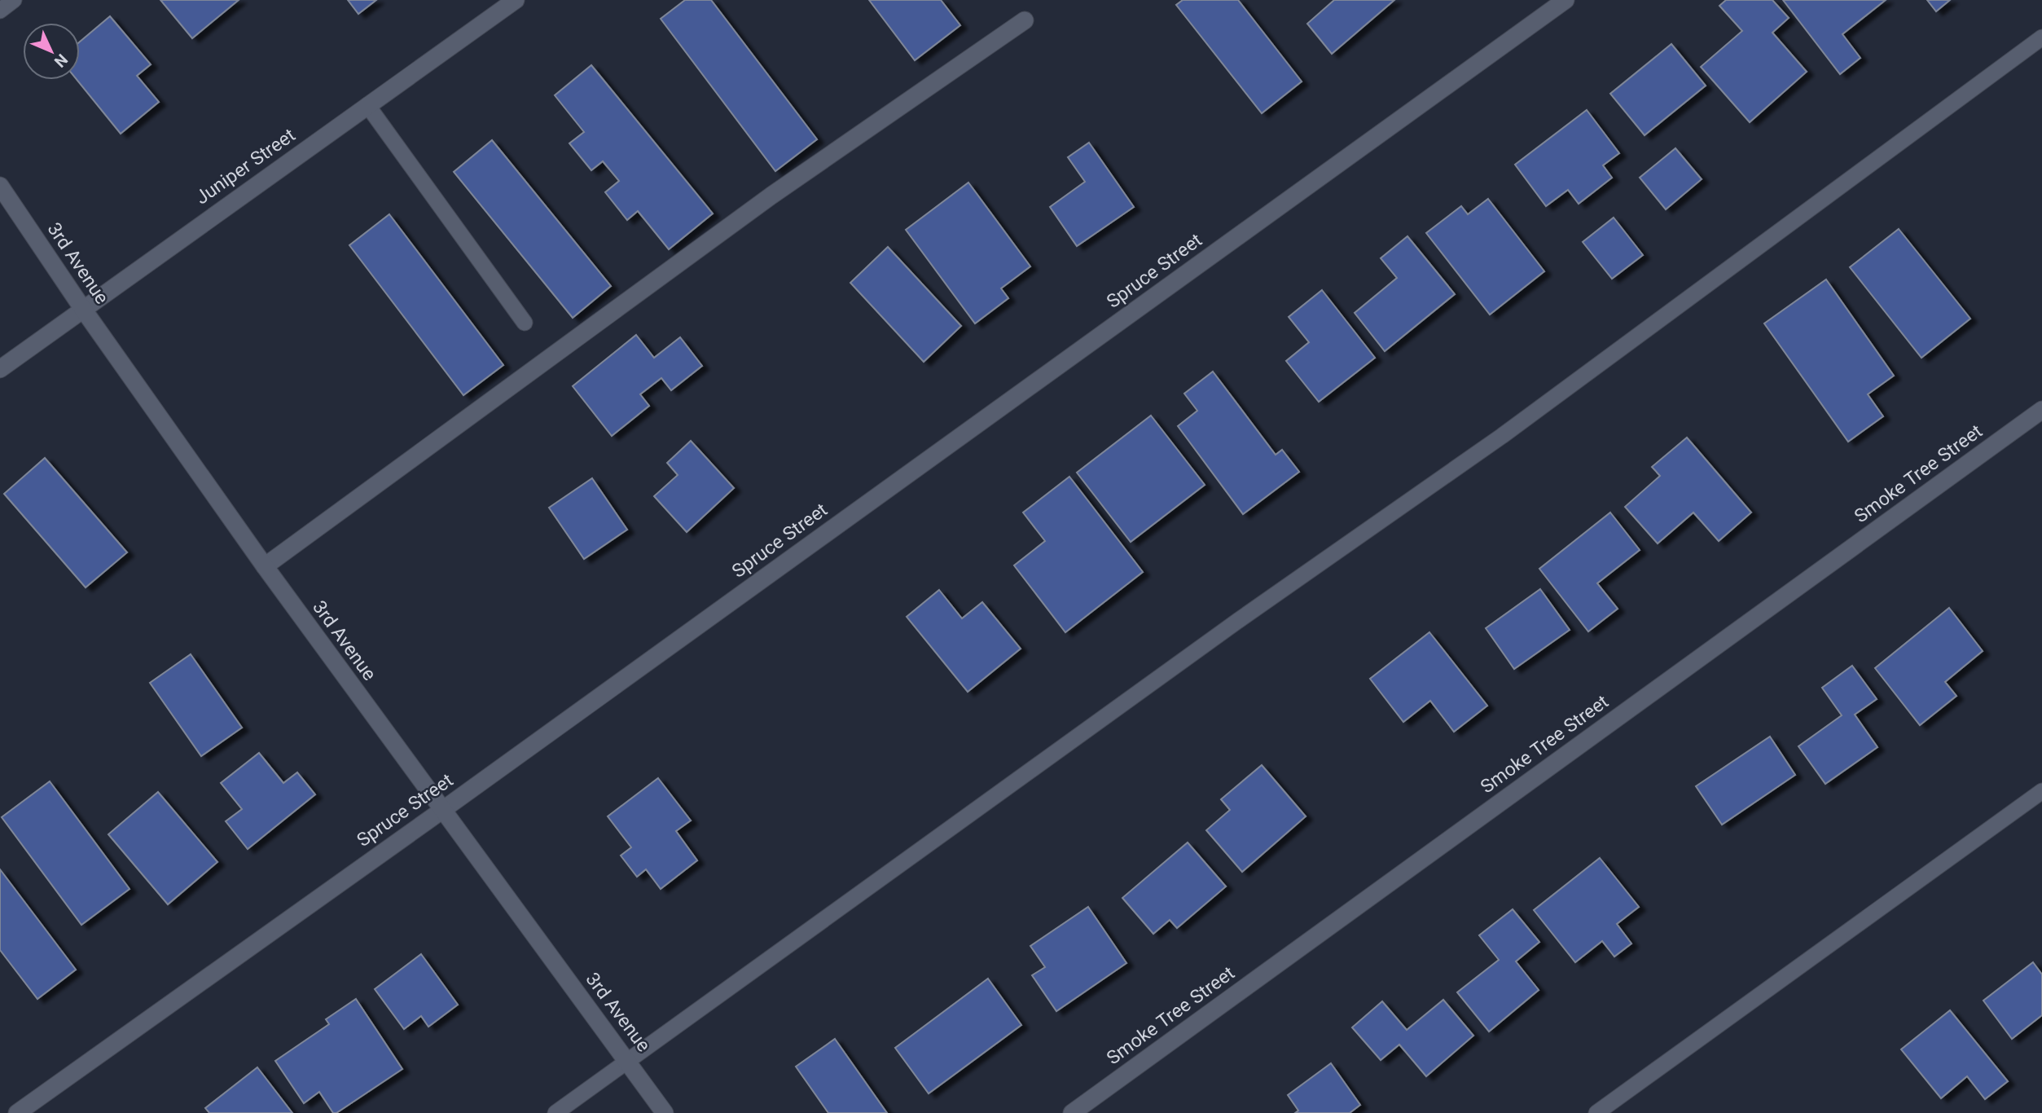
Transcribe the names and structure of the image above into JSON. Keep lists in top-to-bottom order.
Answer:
{
  "streets": {
    "street": [
      "Juniper Street",
      "3rd Avenue",
      "Spruce Street",
      "Smoke Tree Street"
    ]
  },
  "crossings": [
    ["Juniper Street", "3rd Avenue"],
    ["3rd Avenue", "Spruce Street"]
  ],
  "north": "bottom right"
}
